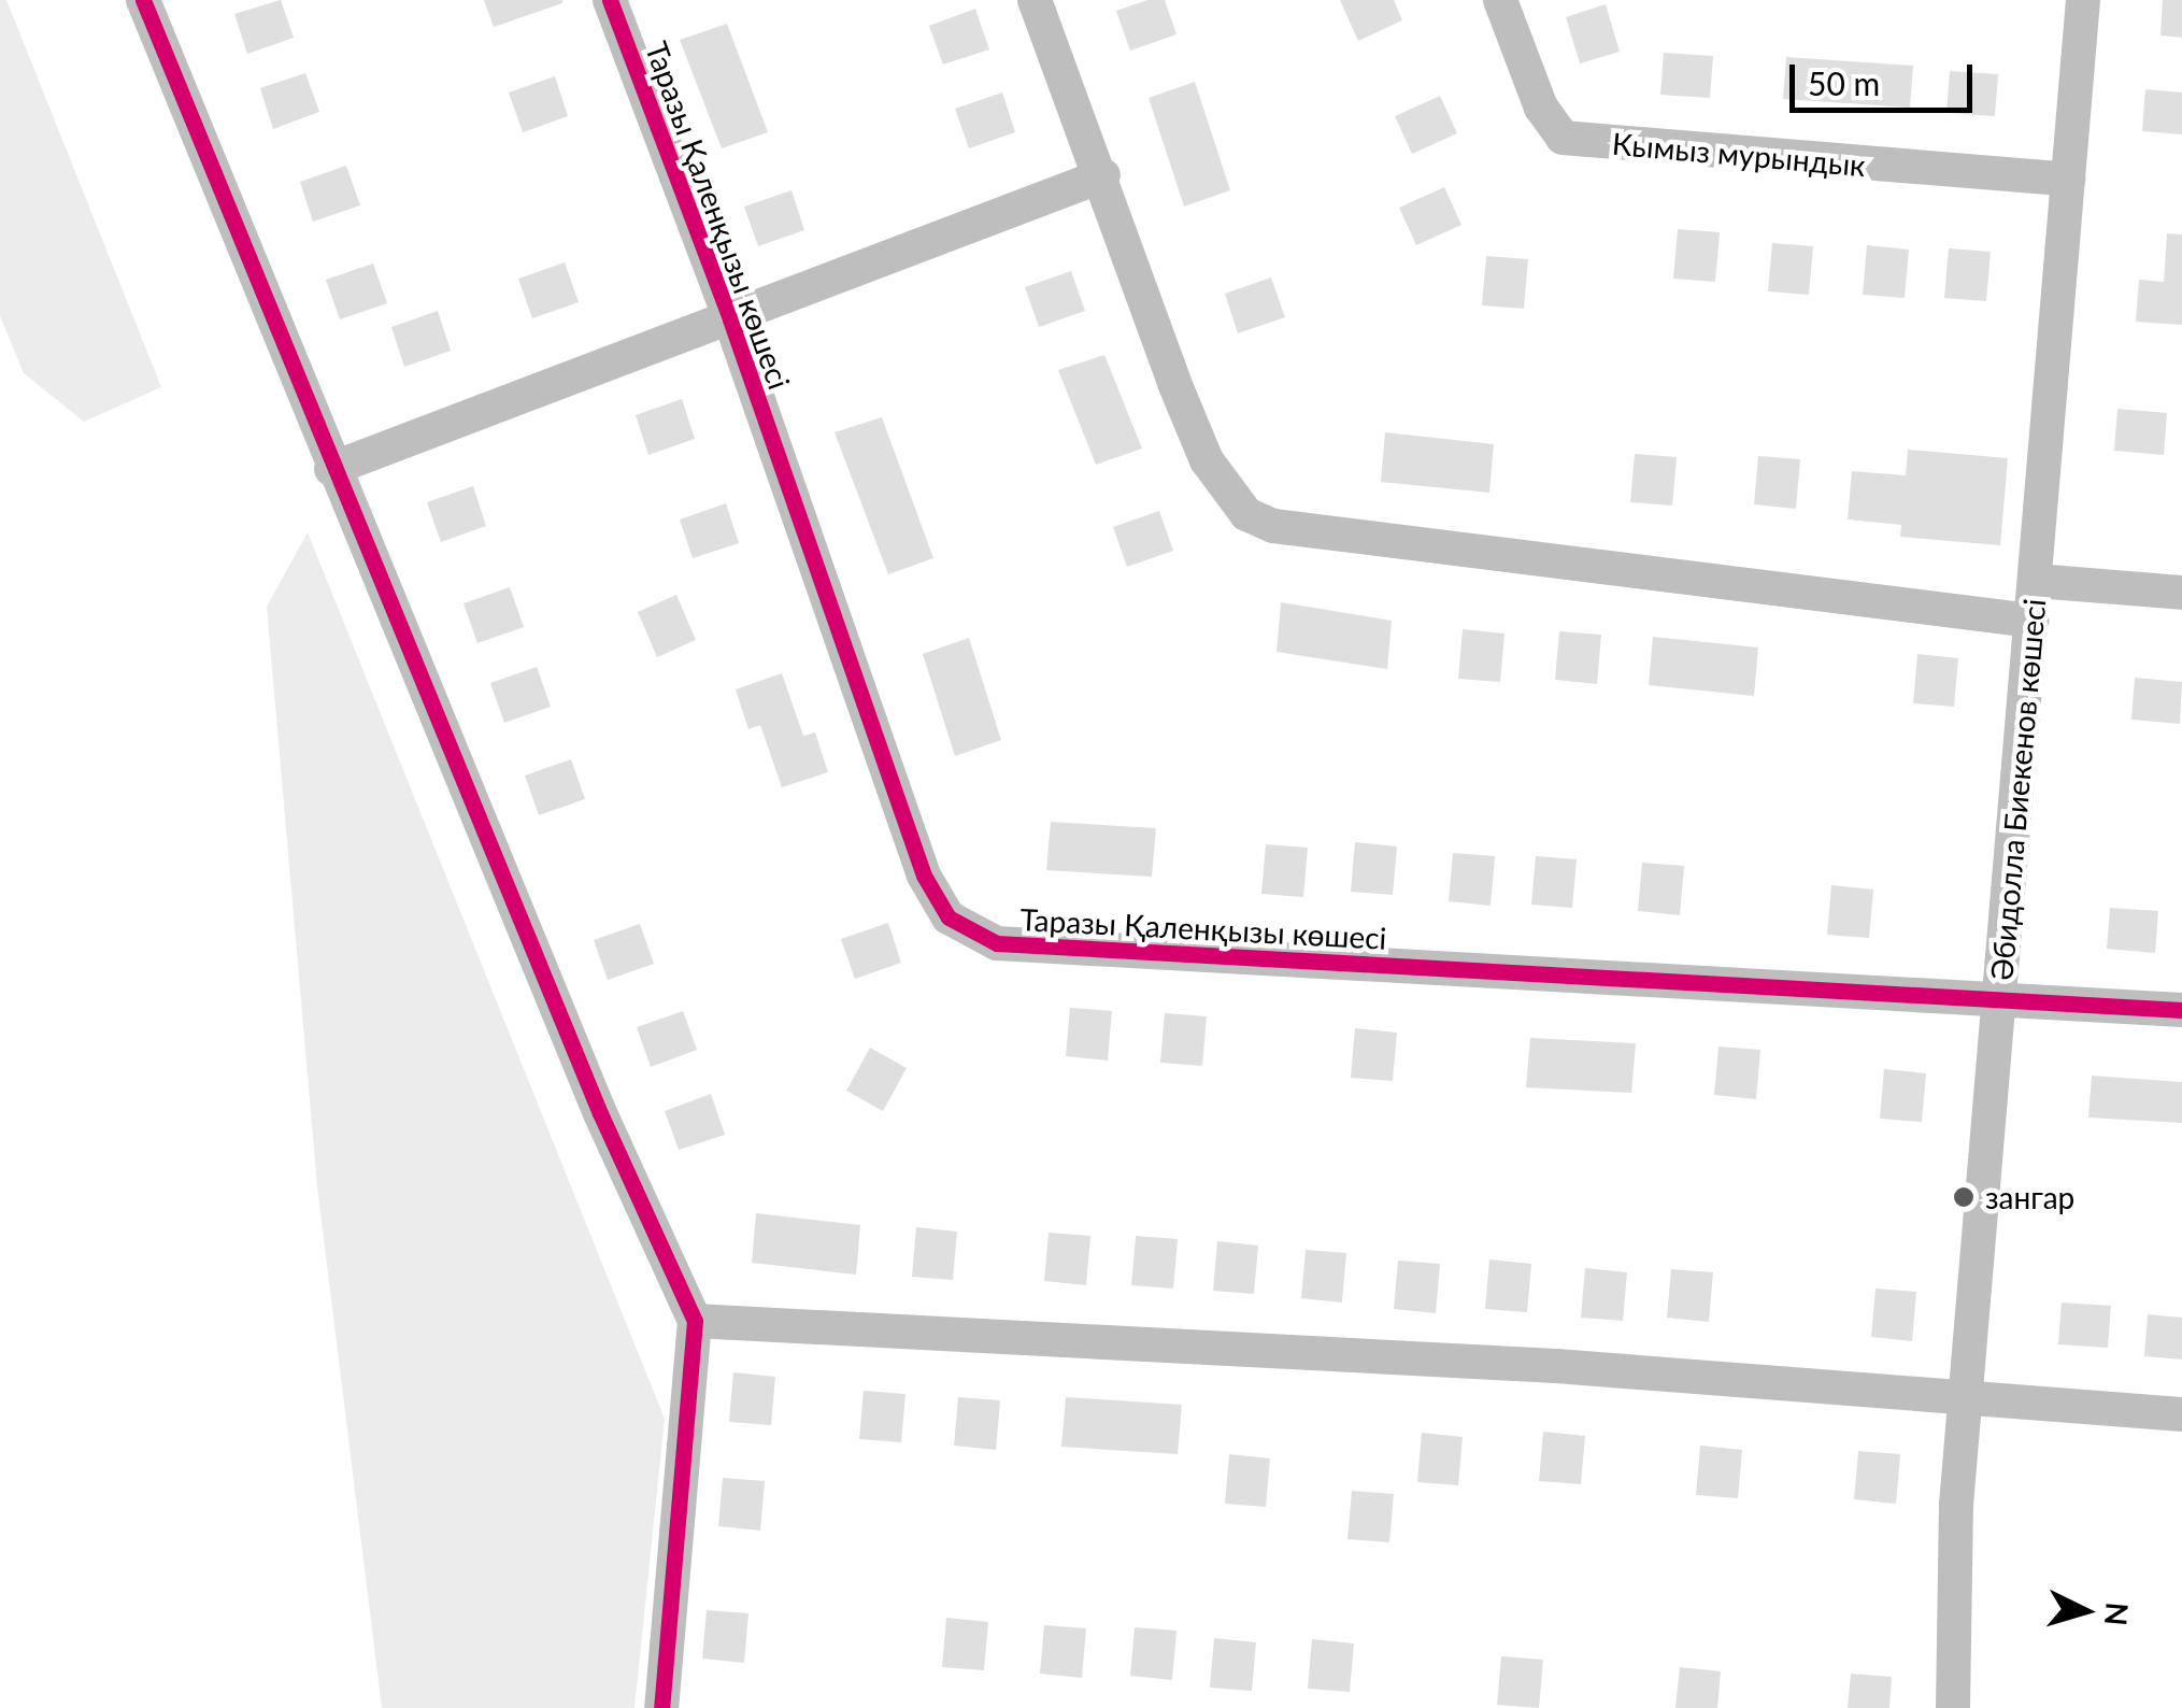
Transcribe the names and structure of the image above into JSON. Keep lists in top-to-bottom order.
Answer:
{
  "streets": {
    "street": ["Кымыз мурындык", "Таразы Қаленқызы көшесі", "Әбидолла Биекенов көшесі"]
  },
  "crossings": [
    ["Кымыз мурындык", "Әбидолла Биекенов көшесі"],
    ["Таразы Қаленқызы көшесі", "Әбидолла Биекенов көшесі"]
  ],
  "places": ["зангар"],
  "scale_bar": "50 m",
  "north": "right"
}
